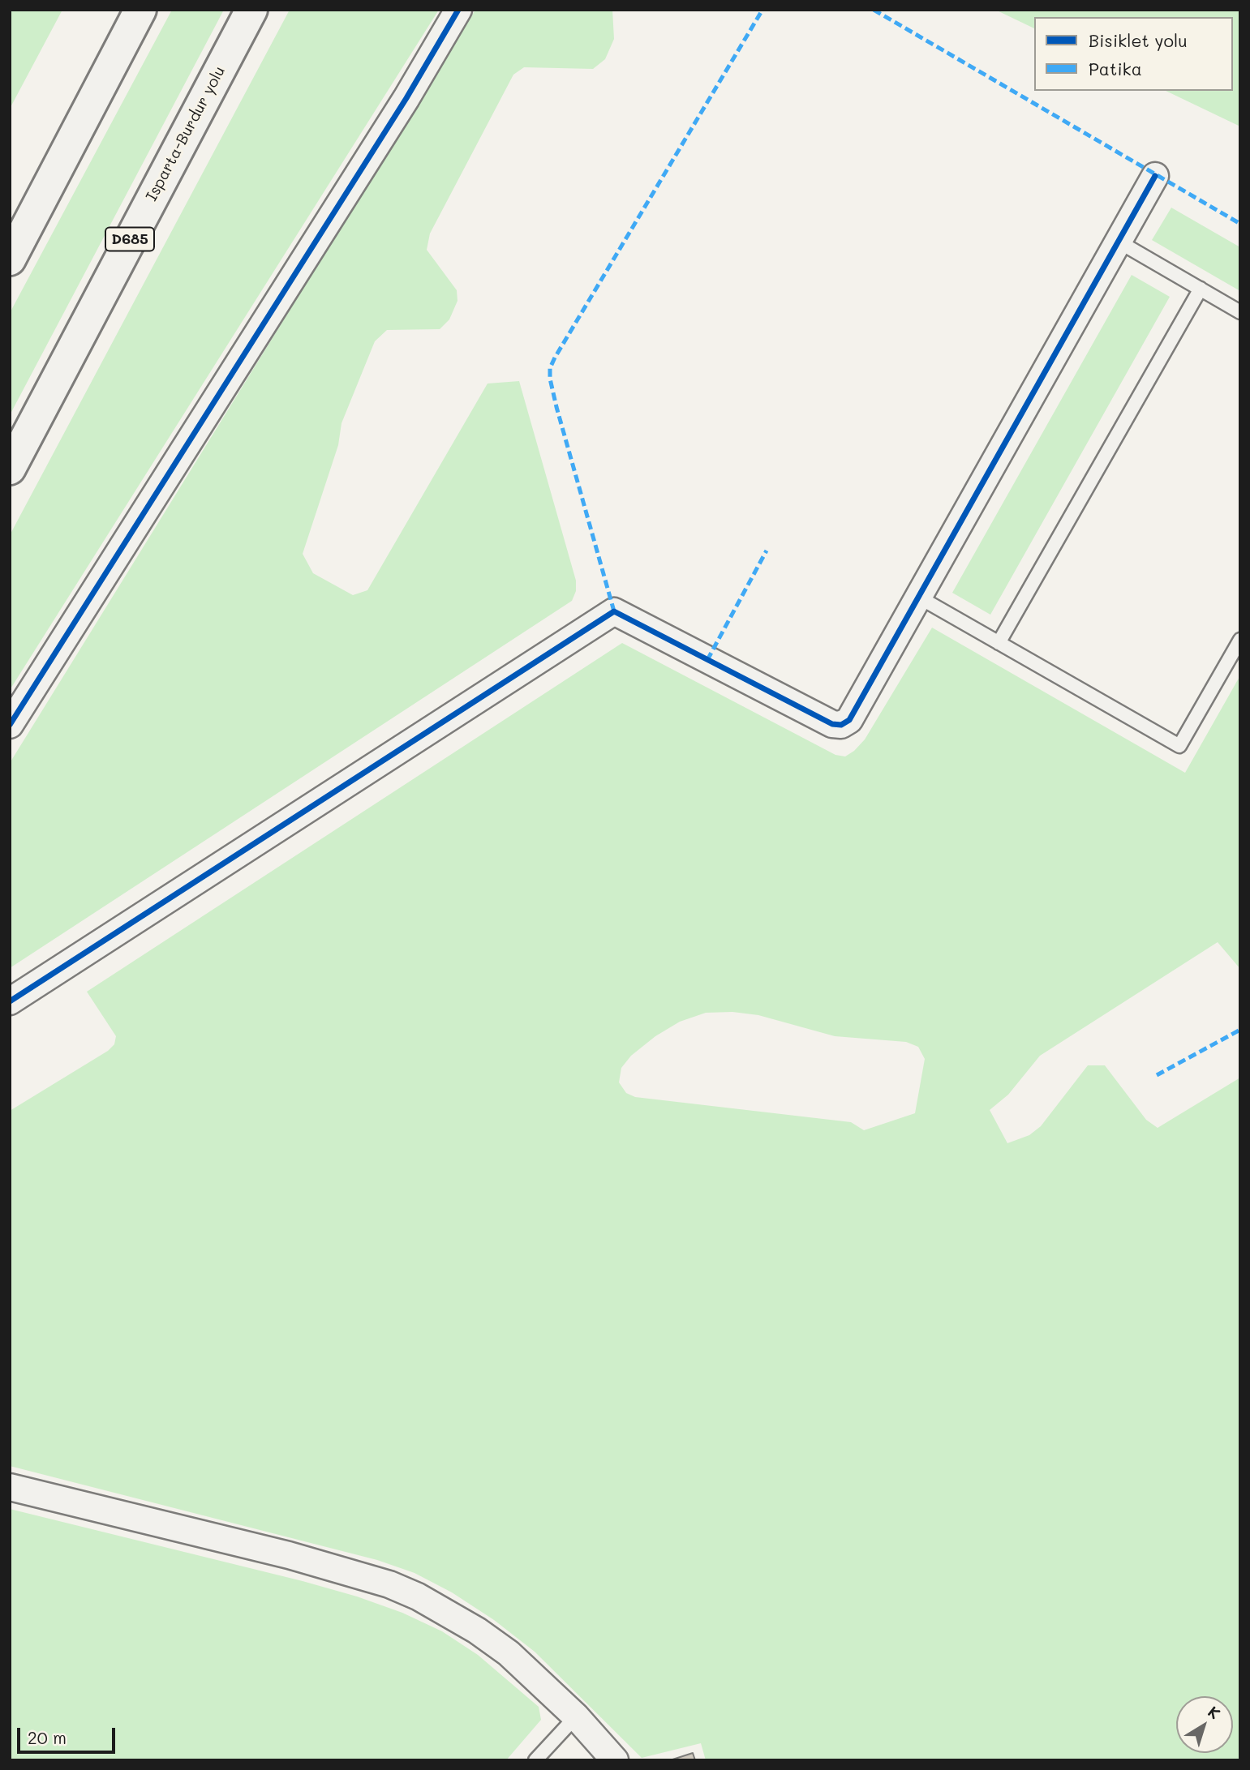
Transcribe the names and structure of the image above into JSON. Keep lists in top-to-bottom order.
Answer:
{
  "streets": {
    "highway": ["Isparta-Burdur yolu", "D685"]
  },
  "legend": ["Bisiklet yolu", "Patika"],
  "scale_bar": "20 m",
  "north": "top right"
}
